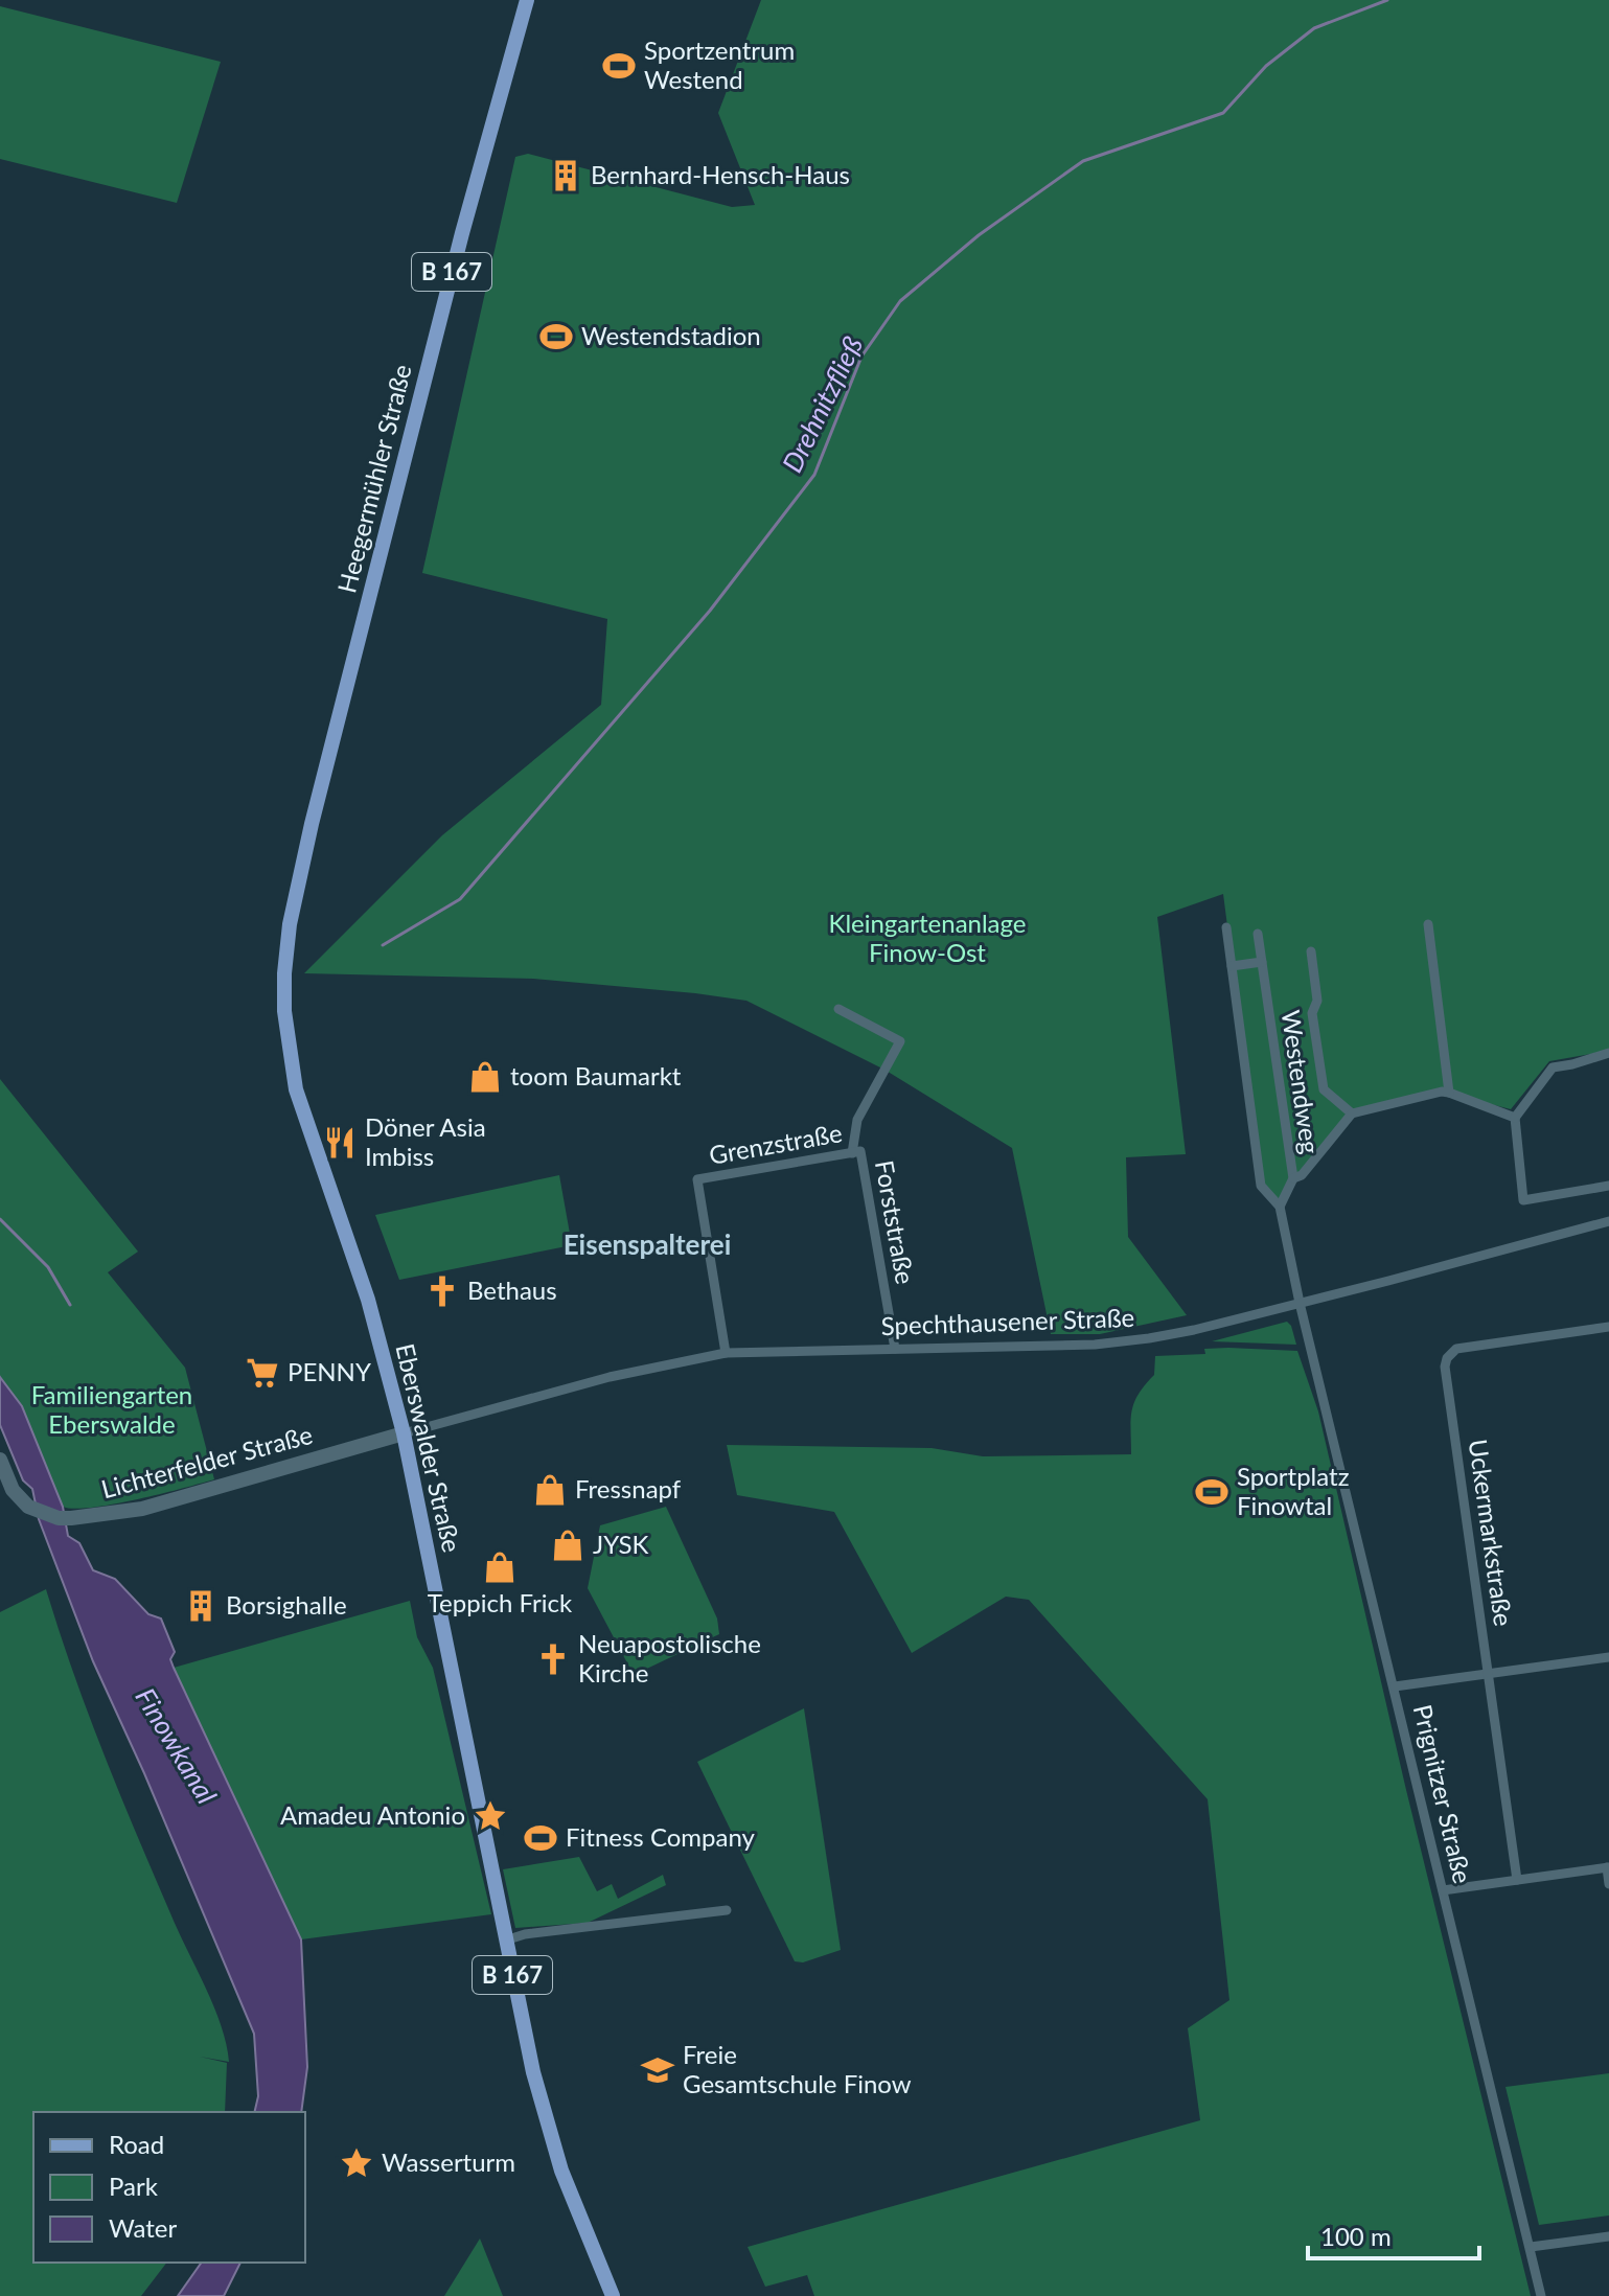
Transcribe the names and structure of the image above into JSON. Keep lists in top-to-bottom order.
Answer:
{
  "streets": {
    "main road": [
      "B 167",
      "Heegermühler Straße",
      "Eberswalder Straße",
      "Lichterfelder Straße"
    ],
    "street": [
      "Westendweg",
      "Grenzstraße",
      "Forststraße",
      "Spechthausener Straße",
      "Uckermarkstraße",
      "Prignitzer Straße"
    ]
  },
  "crossings": [
    ["Heegermühler Straße", "Eberswalder Straße"],
    ["Westendweg", "Spechthausener Straße"],
    ["Westendweg", "Prignitzer Straße"],
    ["Grenzstraße", "Forststraße"],
    ["Grenzstraße", "Spechthausener Straße"],
    ["Forststraße", "Spechthausener Straße"],
    ["Spechthausener Straße", "Eberswalder Straße"],
    ["Spechthausener Straße", "Lichterfelder Straße"],
    ["Spechthausener Straße", "Prignitzer Straße"],
    ["Eberswalder Straße", "Lichterfelder Straße"]
  ],
  "districts": ["Eisenspalterei"],
  "water": ["Drehnitzfließ", "Finowkanal"],
  "parks": ["Kleingartenanlage Finow-Ost", "Familiengarten Eberswalde"],
  "places": {
    "sports": [
      "Sportzentrum Westend",
      "Westendstadion",
      "Sportplatz Finowtal",
      "Fitness Company"
    ],
    "building": ["Bernhard-Hensch-Haus", "Borsighalle"],
    "shop": [
      "toom Baumarkt",
      "Fressnapf",
      "JYSK",
      "Teppich Frick"
    ],
    "restaurant": ["Döner Asia Imbiss"],
    "church": ["Bethaus", "Neuapostolische Kirche"],
    "supermarket": ["PENNY"],
    "place": ["Amadeu Antonio", "Wasserturm"],
    "school or university": ["Freie Gesamtschule Finow"]
  },
  "legend": ["Road", "Park", "Water"],
  "scale_bar": "100 m"
}
